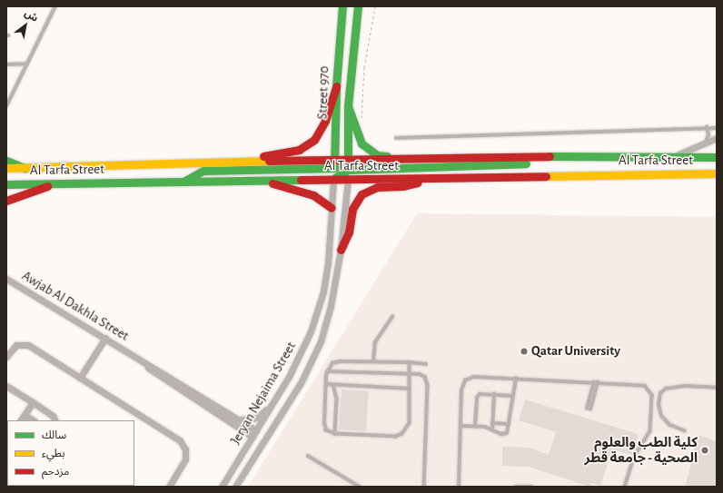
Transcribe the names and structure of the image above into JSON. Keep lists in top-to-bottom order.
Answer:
{
  "streets": {
    "main road": ["Street 970", "Al Tarfa Street"],
    "street": ["Awjab Al Dakhla Street", "Jeryan Nejaima Street"]
  },
  "crossings": [
    ["Street 970", "Al Tarfa Street"],
    ["Street 970", "Jeryan Nejaima Street"],
    ["Al Tarfa Street", "Jeryan Nejaima Street"],
    ["Awjab Al Dakhla Street", "Jeryan Nejaima Street"]
  ],
  "places": ["Qatar University", "كلية الطب والعلوم الصحية - جامعة قطر"],
  "legend": ["سالك", "بطيء", "مزدحم"],
  "north": "top right"
}
